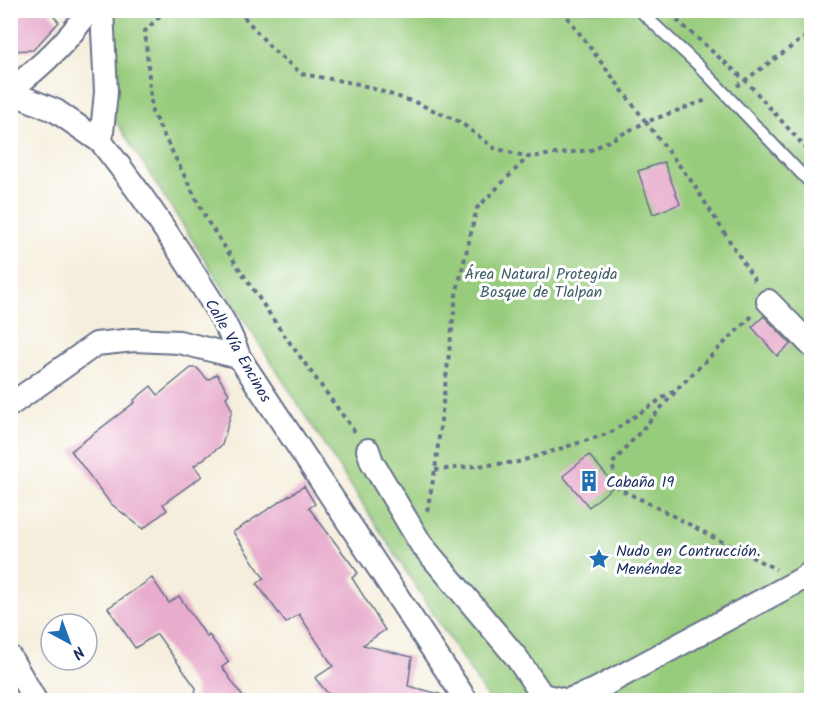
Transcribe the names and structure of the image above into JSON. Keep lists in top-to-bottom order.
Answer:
{
  "streets": {
    "street": ["Calle Vía Encinos"]
  },
  "parks": ["Área Natural Protegida Bosque de Tlalpan"],
  "places": {
    "building": ["Cabaña 19"],
    "place": ["Nudo en Contrucción. Menéndez"]
  },
  "north": "bottom right"
}
